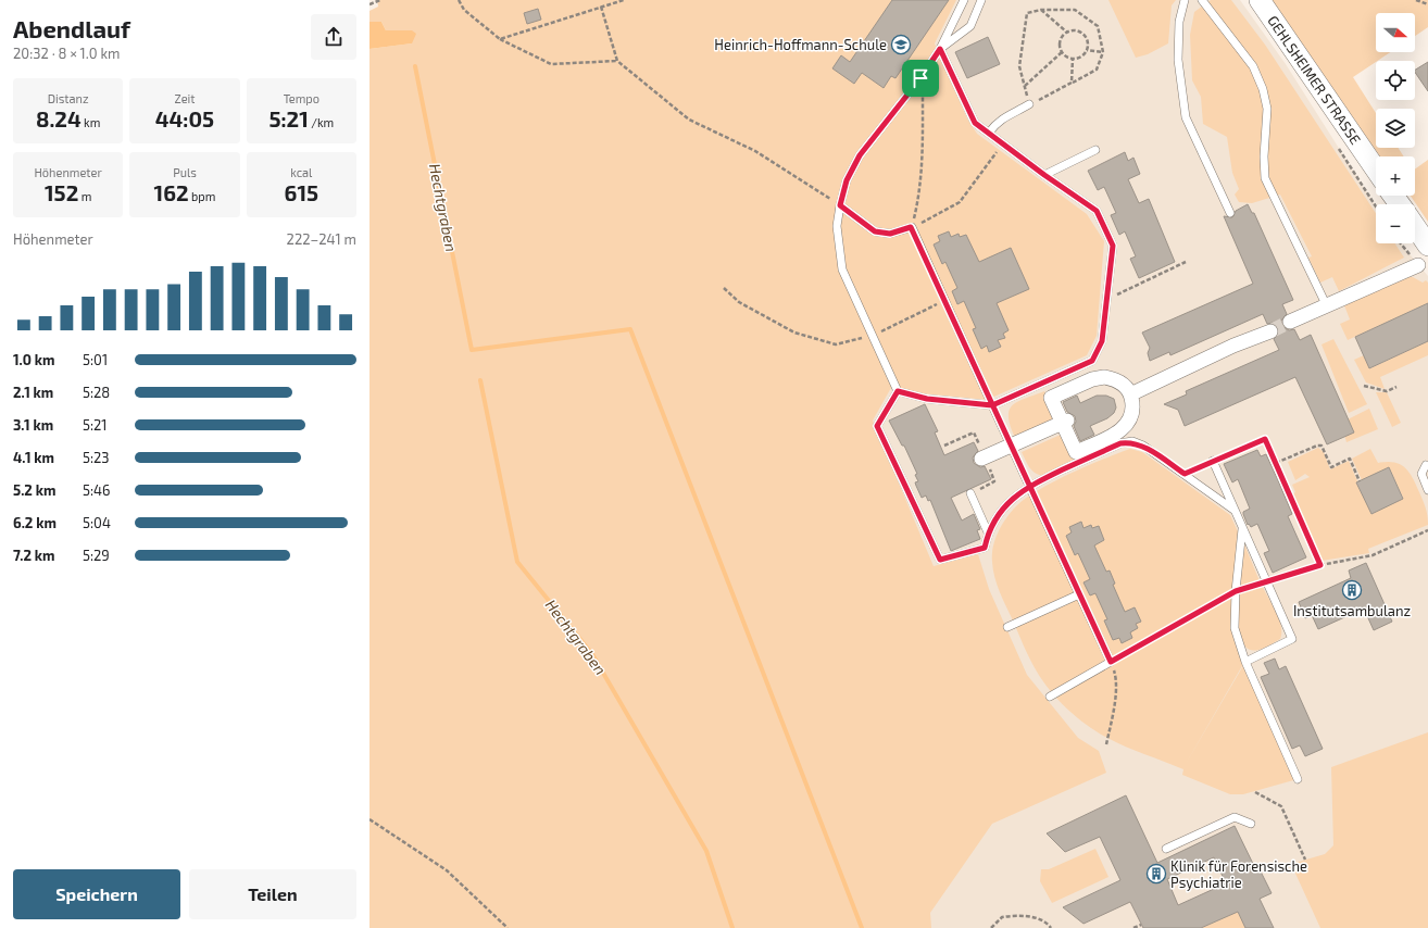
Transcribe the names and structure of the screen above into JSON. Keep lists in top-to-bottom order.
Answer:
{
  "streets": {
    "street": ["GEHLSHEIMER STRASSE"]
  },
  "water": ["Hechtgraben"],
  "places": {
    "school or university": ["Heinrich-Hoffmann-Schule"],
    "building": ["Institutsambulanz", "Klinik für Forensische Psychiatrie"]
  },
  "north": "right",
  "page": {
    "heading": ["Abendlauf", "20:32 · 8 × 1.0 km"],
    "map_buttons": ["+", "−"],
    "stats": [
      ["Distanz", "8.24 km"],
      ["Zeit", "44:05"],
      ["Tempo", "5:21 /km"],
      ["Höhenmeter", "152 m"],
      ["Puls", "162 bpm"],
      ["kcal", "615"]
    ],
    "chart": ["Höhenmeter", "222–241 m"],
    "list": [
      {
        "name": "1.0 km",
        "note": "5:01"
      },
      {
        "name": "2.1 km",
        "note": "5:28"
      },
      {
        "name": "3.1 km",
        "note": "5:21"
      },
      {
        "name": "4.1 km",
        "note": "5:23"
      },
      {
        "name": "5.2 km",
        "note": "5:46"
      },
      {
        "name": "6.2 km",
        "note": "5:04"
      },
      {
        "name": "7.2 km",
        "note": "5:29"
      }
    ],
    "buttons": ["Speichern", "Teilen"]
  }
}
